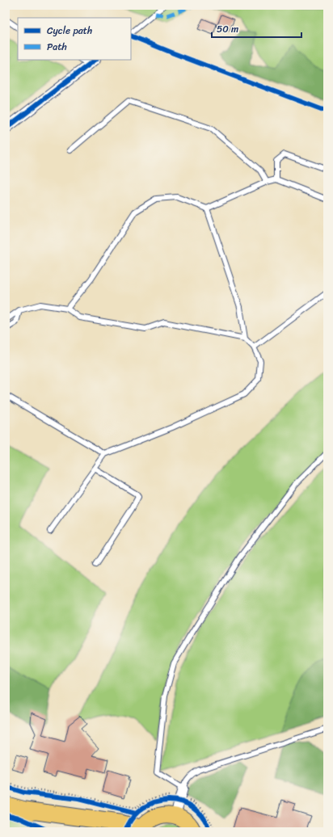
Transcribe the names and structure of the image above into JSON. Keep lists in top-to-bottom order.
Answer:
{
  "legend": ["Cycle path", "Path"],
  "scale_bar": "50 m"
}
